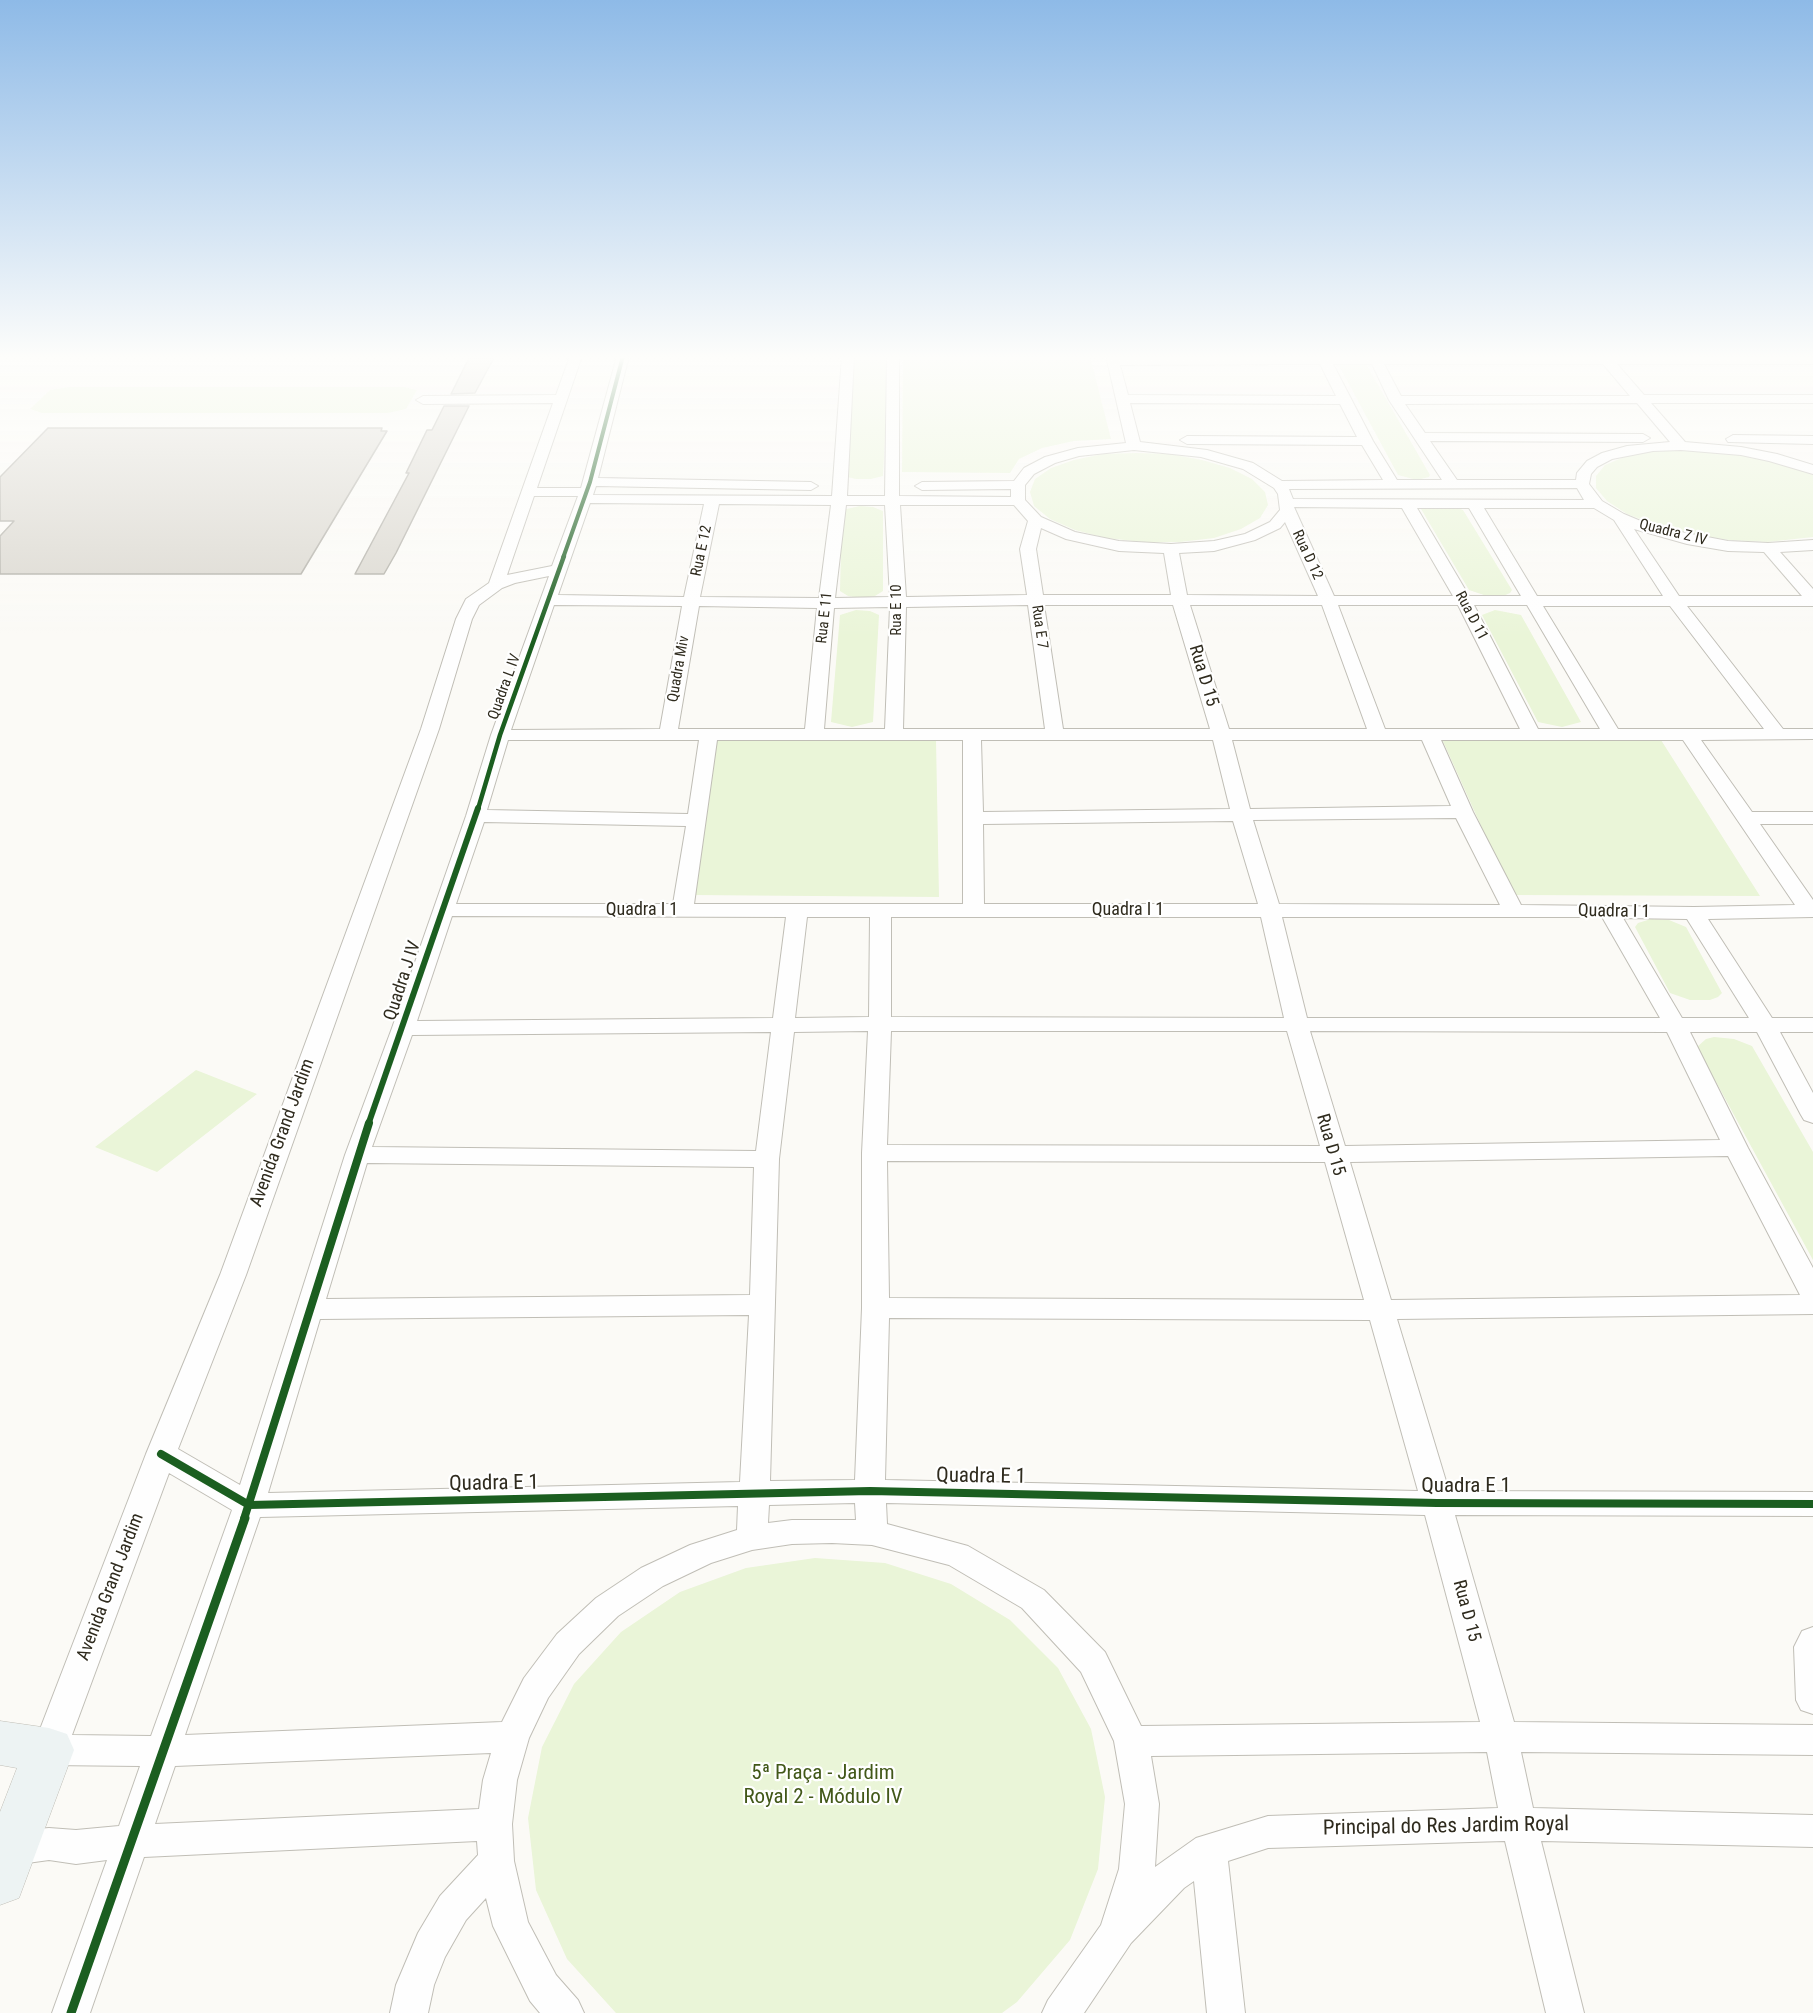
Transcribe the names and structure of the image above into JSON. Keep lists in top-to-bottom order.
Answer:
{
  "streets": {
    "street": [
      "Quadra Z IV",
      "Rua E 12",
      "Rua D 12",
      "Rua E 10",
      "Rua D 11",
      "Rua E 11",
      "Rua E 7",
      "Quadra Miv",
      "Rua D 15",
      "Quadra L IV",
      "Quadra I 1",
      "Quadra J IV",
      "Avenida Grand Jardim",
      "Quadra E 1",
      "Principal do Res Jardim Royal"
    ]
  },
  "crossings": [
    ["Rua E 12", "Quadra Miv"],
    ["Rua D 15", "Quadra I 1"],
    ["Rua D 15", "Quadra E 1"],
    ["Rua D 15", "Principal do Res Jardim Royal"],
    ["Quadra L IV", "Quadra J IV"],
    ["Quadra L IV", "Avenida Grand Jardim"],
    ["Quadra I 1", "Quadra J IV"],
    ["Quadra J IV", "Quadra E 1"]
  ],
  "parks": ["5ª Praça - Jardim Royal 2 - Módulo IV"]
}
